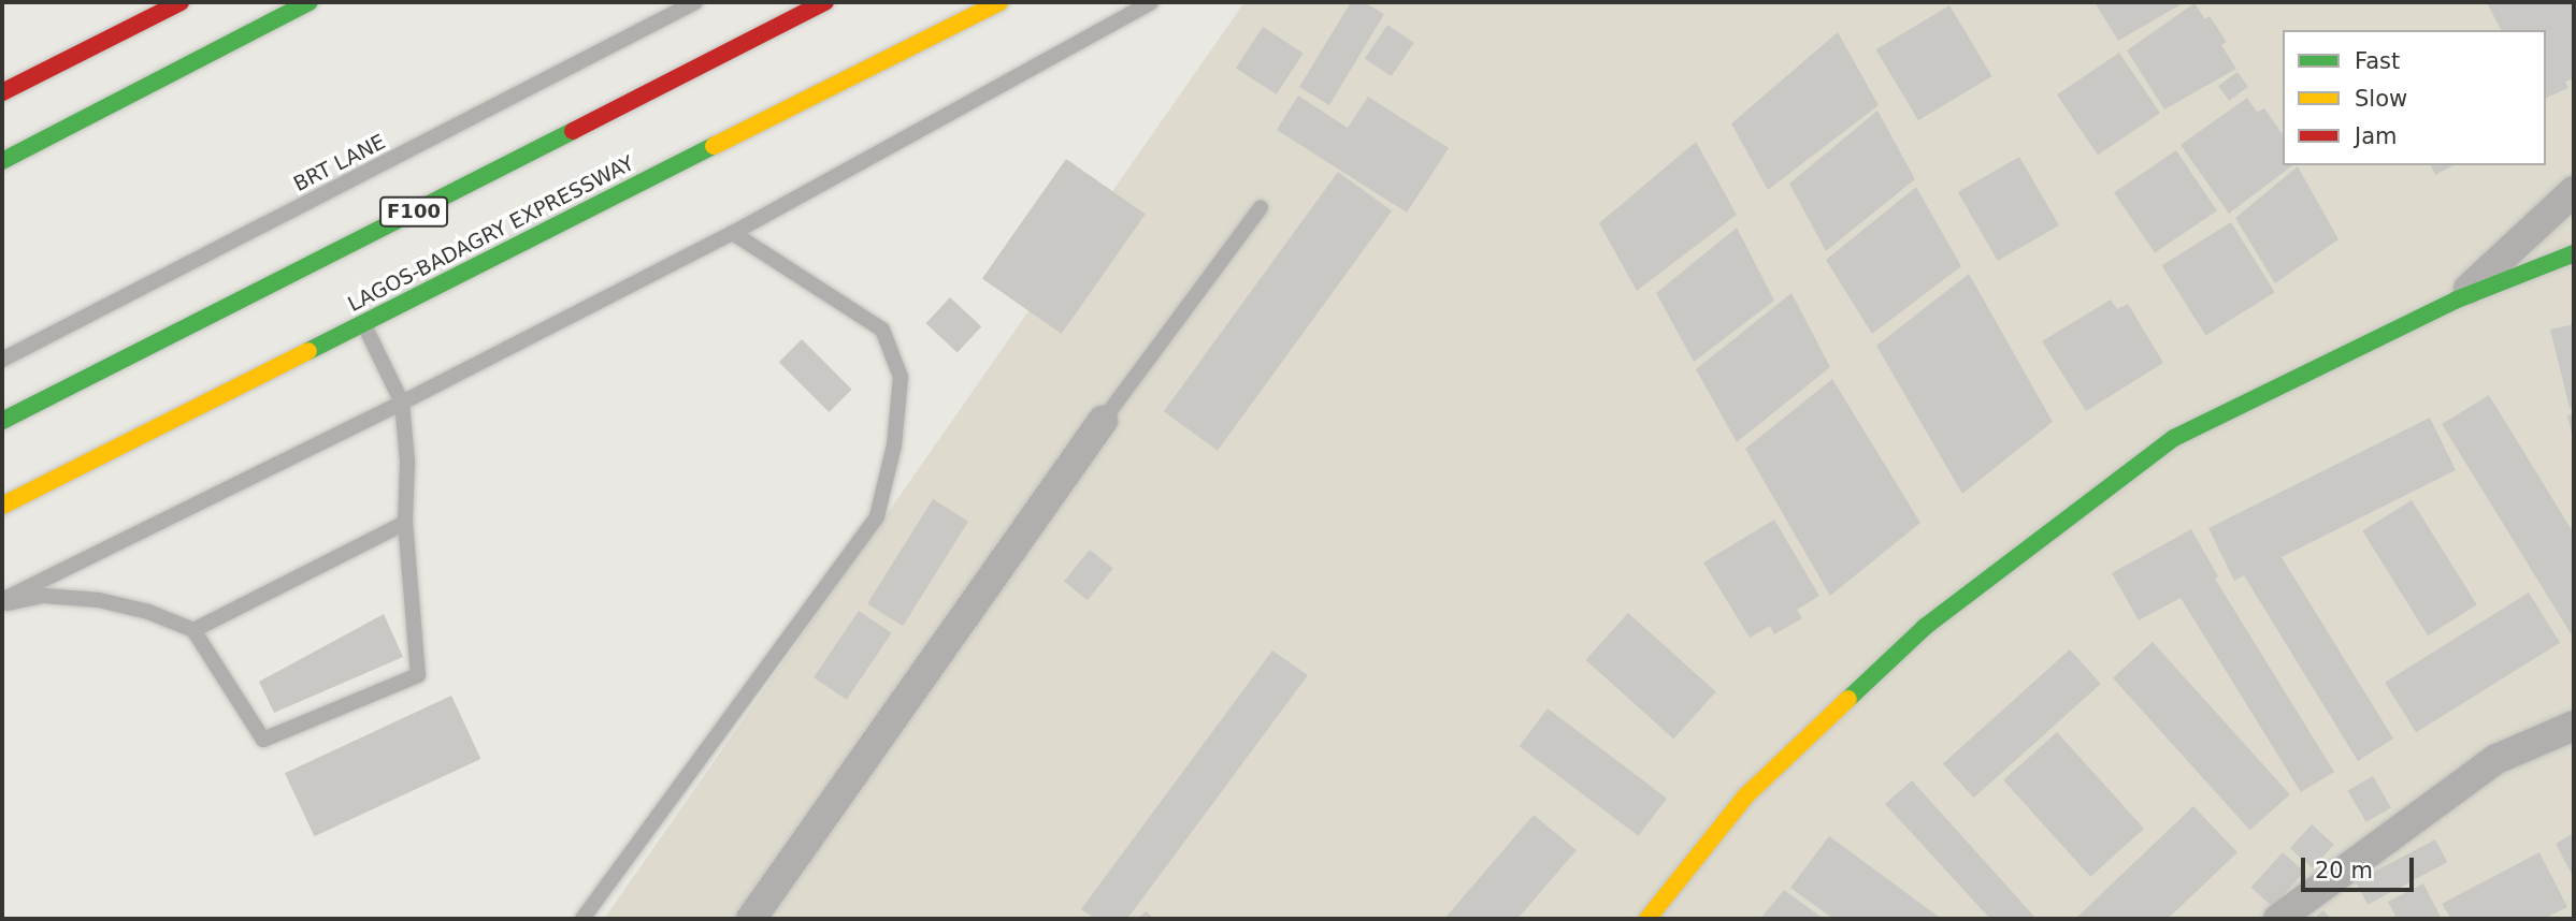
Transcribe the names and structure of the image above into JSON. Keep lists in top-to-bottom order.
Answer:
{
  "streets": {
    "main road": ["F100", "LAGOS-BADAGRY EXPRESSWAY"],
    "lane": ["BRT LANE"]
  },
  "legend": ["Fast", "Slow", "Jam"],
  "scale_bar": "20 m"
}
